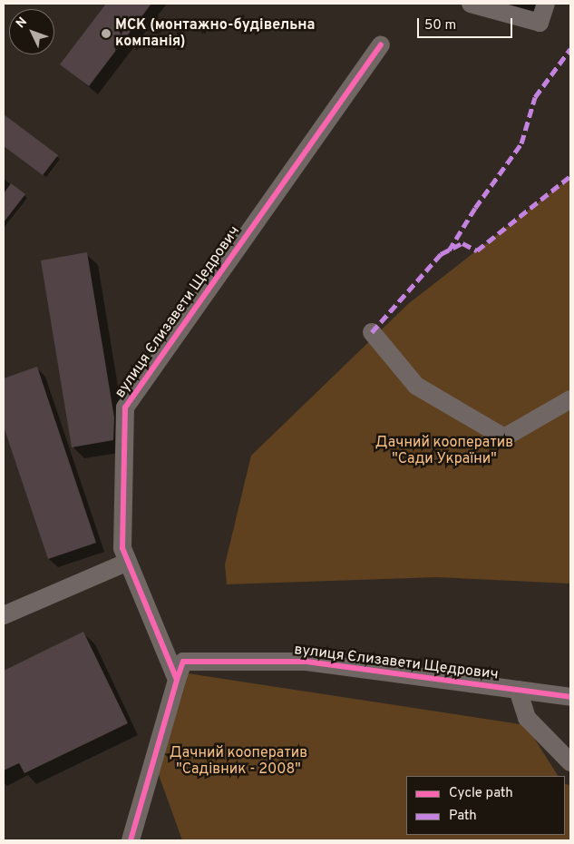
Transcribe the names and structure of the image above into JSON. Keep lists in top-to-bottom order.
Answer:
{
  "streets": {
    "street": ["вулиця Єлизавети Щедрович"]
  },
  "parks": ["Дачний кооператив \"Сади України\"", "Дачний кооператив \"Садівник - 2008\""],
  "places": ["МСК (монтажно-будівельна компанія)"],
  "legend": ["Cycle path", "Path"],
  "scale_bar": "50 m",
  "north": "top left"
}
